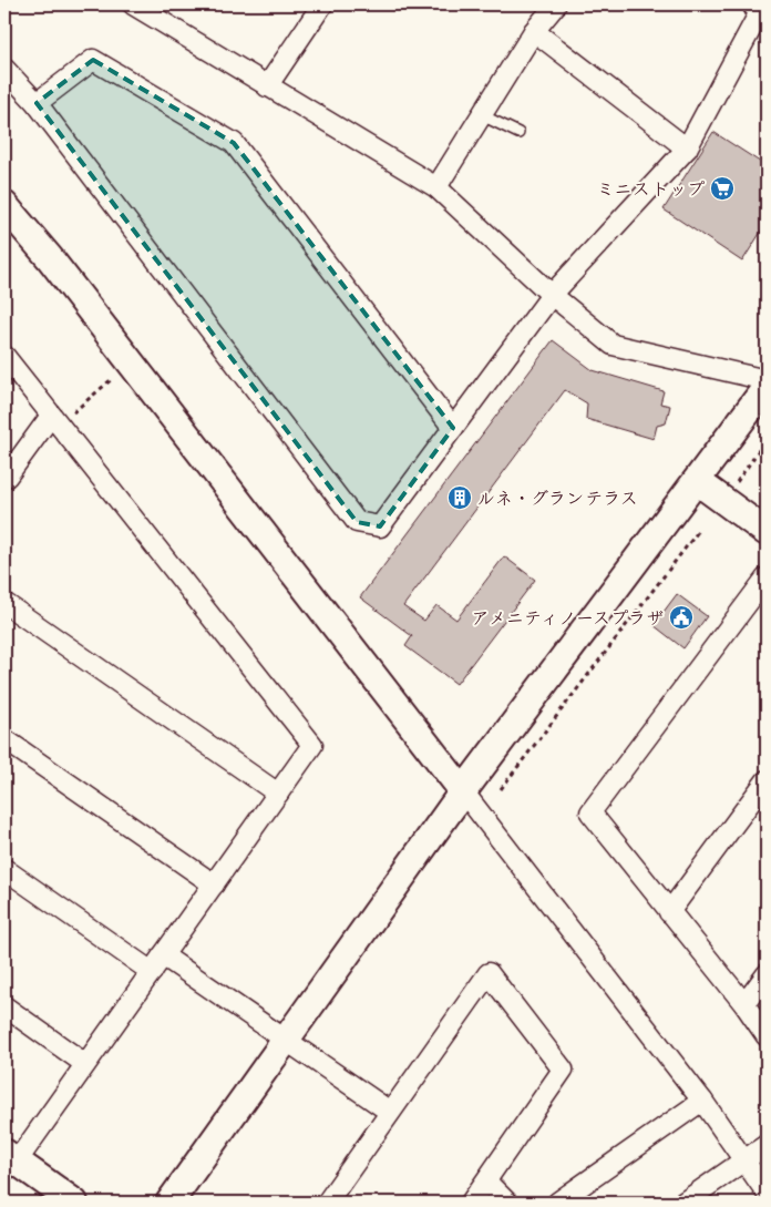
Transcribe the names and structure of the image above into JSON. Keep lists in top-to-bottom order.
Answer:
{
  "places": {
    "supermarket": ["ミニストップ"],
    "building": ["ルネ・グランテラス"],
    "public building": ["アメニティノースプラザ"]
  }
}
